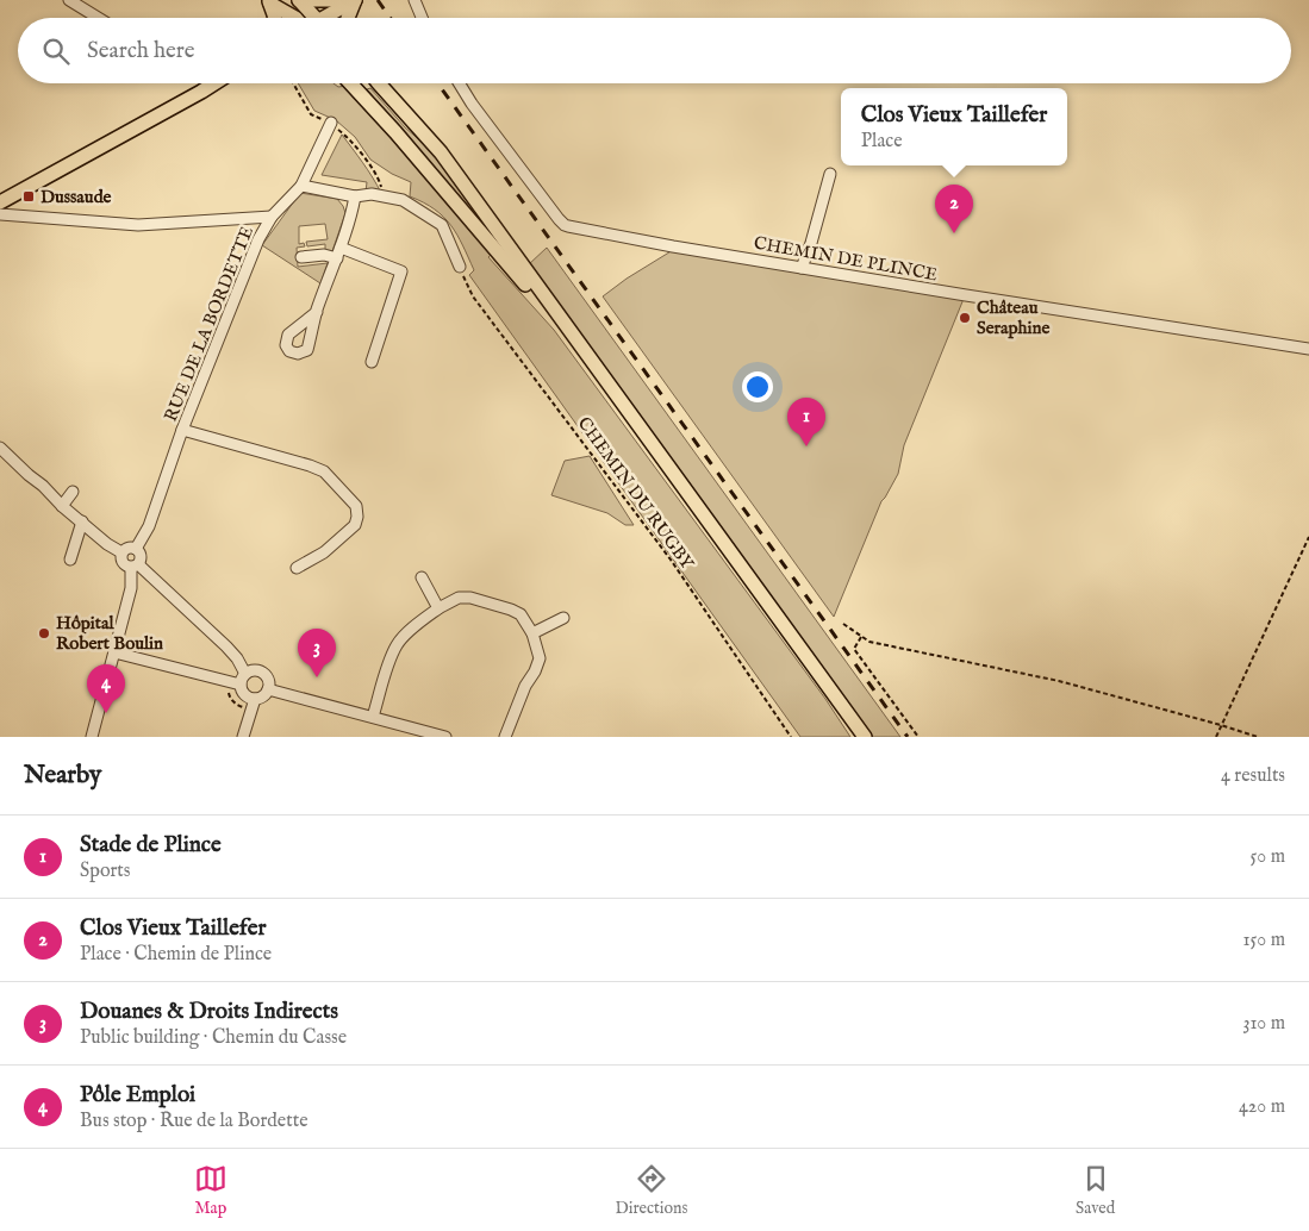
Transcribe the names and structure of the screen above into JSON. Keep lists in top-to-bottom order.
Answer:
{
  "streets": {
    "street": ["CHEMIN DE PLINCE", "RUE DE LA BORDETTE"],
    "path": ["CHEMIN DU RUGBY"]
  },
  "places": {
    "transit": ["Dussaude"],
    "other": ["Château Seraphine", "Hôpital Robert Boulin"]
  },
  "page": {
    "search": "Search here",
    "popup": ["Clos Vieux Taillefer", "Place"],
    "pins": [
      "2",
      "1",
      "3",
      "4"
    ],
    "heading": ["Nearby", "4 results"],
    "list": [
      {
        "mark": "1",
        "name": "Stade de Plince",
        "note": "Sports",
        "value": "50 m"
      },
      {
        "mark": "2",
        "name": "Clos Vieux Taillefer",
        "note": "Place · Chemin de Plince",
        "value": "150 m"
      },
      {
        "mark": "3",
        "name": "Douanes & Droits Indirects",
        "note": "Public building · Chemin du Casse",
        "value": "310 m"
      },
      {
        "mark": "4",
        "name": "Pôle Emploi",
        "note": "Bus stop · Rue de la Bordette",
        "value": "420 m"
      }
    ],
    "nav": ["Map", "Directions", "Saved"]
  }
}
